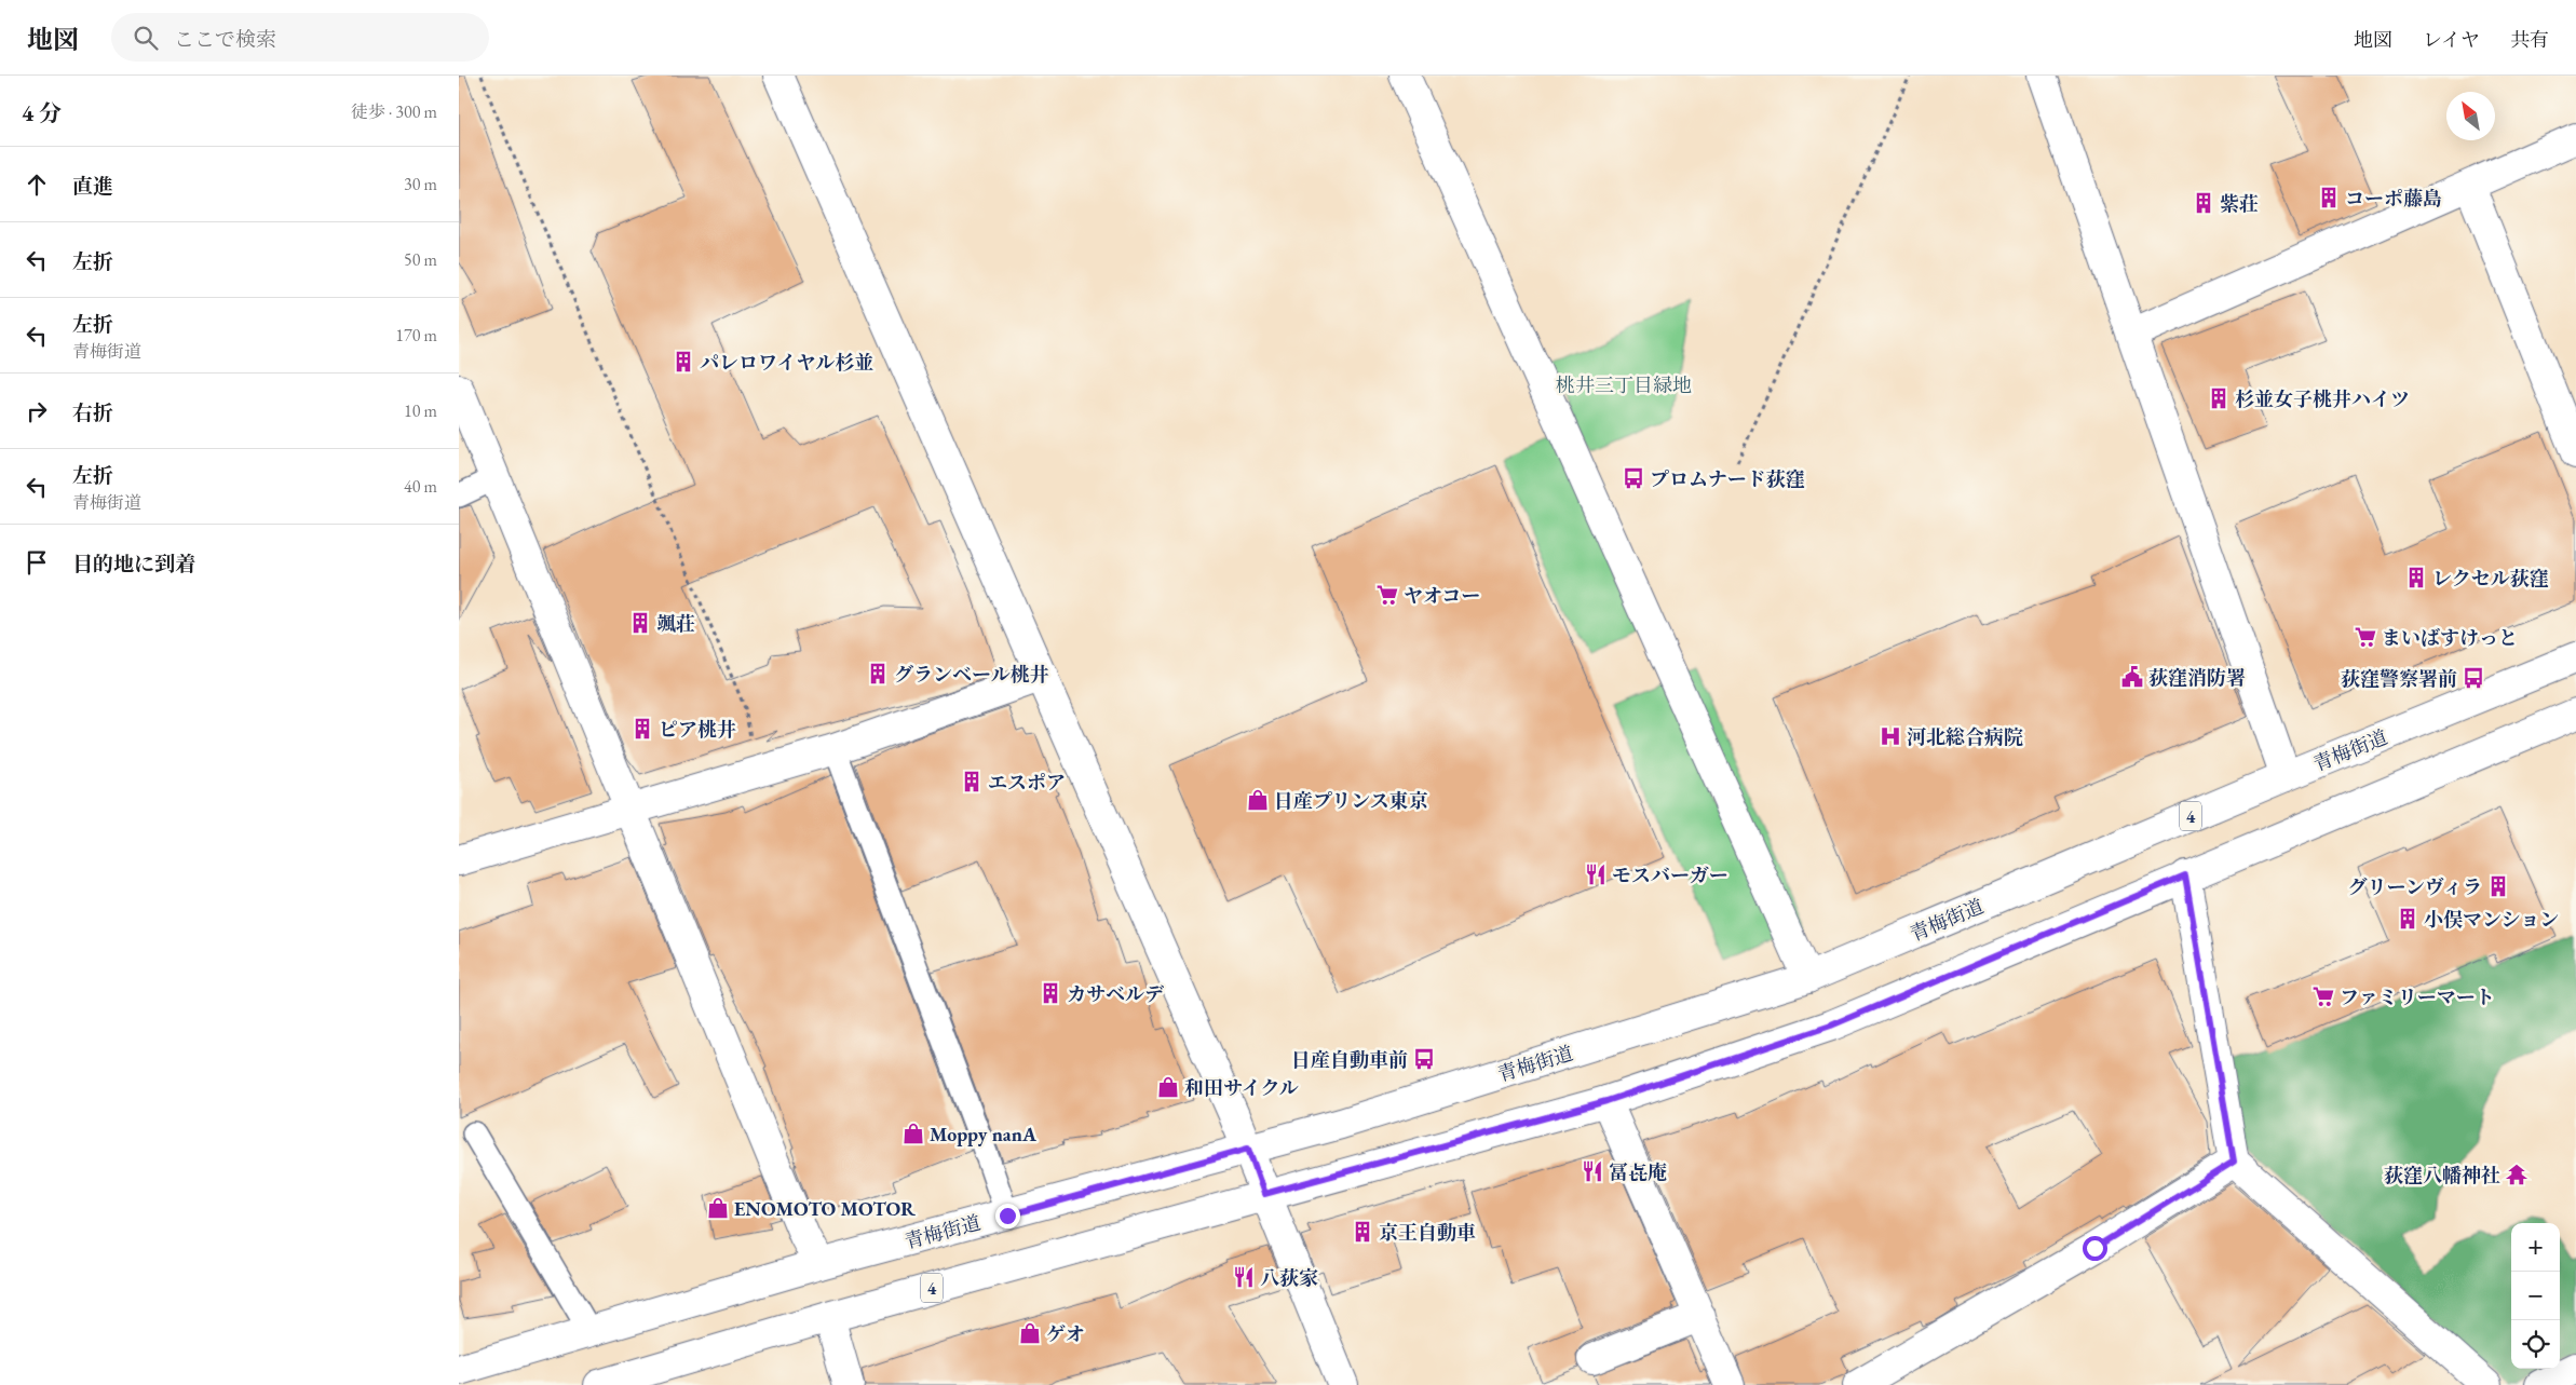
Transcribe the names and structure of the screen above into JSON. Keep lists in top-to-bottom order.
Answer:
{
  "streets": {
    "street": ["青梅街道", "4"]
  },
  "parks": ["桃井三丁目緑地"],
  "places": {
    "building": [
      "コーポ藤島",
      "紫荘",
      "パレロワイヤル杉並",
      "杉並女子桃井ハイツ",
      "レクセル荻窪",
      "颯荘",
      "グランベール桃井",
      "ピア桃井",
      "エスポア",
      "グリーンヴィラ",
      "小俣マンション",
      "カサベルデ",
      "京王自動車"
    ],
    "bus stop": ["プロムナード荻窪", "荻窪警察署前", "日産自動車前"],
    "supermarket": ["ヤオコー", "まいばすけっと", "ファミリーマート"],
    "public building": ["荻窪消防署"],
    "hospital": ["河北総合病院"],
    "shop": [
      "日産プリンス東京",
      "和田サイクル",
      "Moppy nanA",
      "ENOMOTO MOTOR",
      "ゲオ"
    ],
    "restaurant": ["モスバーガー", "冨㐂庵", "八荻家"],
    "temple": ["荻窪八幡神社"]
  },
  "north": "top left",
  "page": {
    "header": "地図",
    "search": "ここで検索",
    "nav": ["地図", "レイヤ", "共有"],
    "heading": ["4 分", "徒歩 · 300 m"],
    "list": [
      ["直進", "30 m"],
      ["左折", "50 m"],
      ["左折", "青梅街道", "170 m"],
      ["右折", "10 m"],
      ["左折", "青梅街道", "40 m"],
      "目的地に到着"
    ],
    "map_buttons": ["+", "−"]
  }
}
